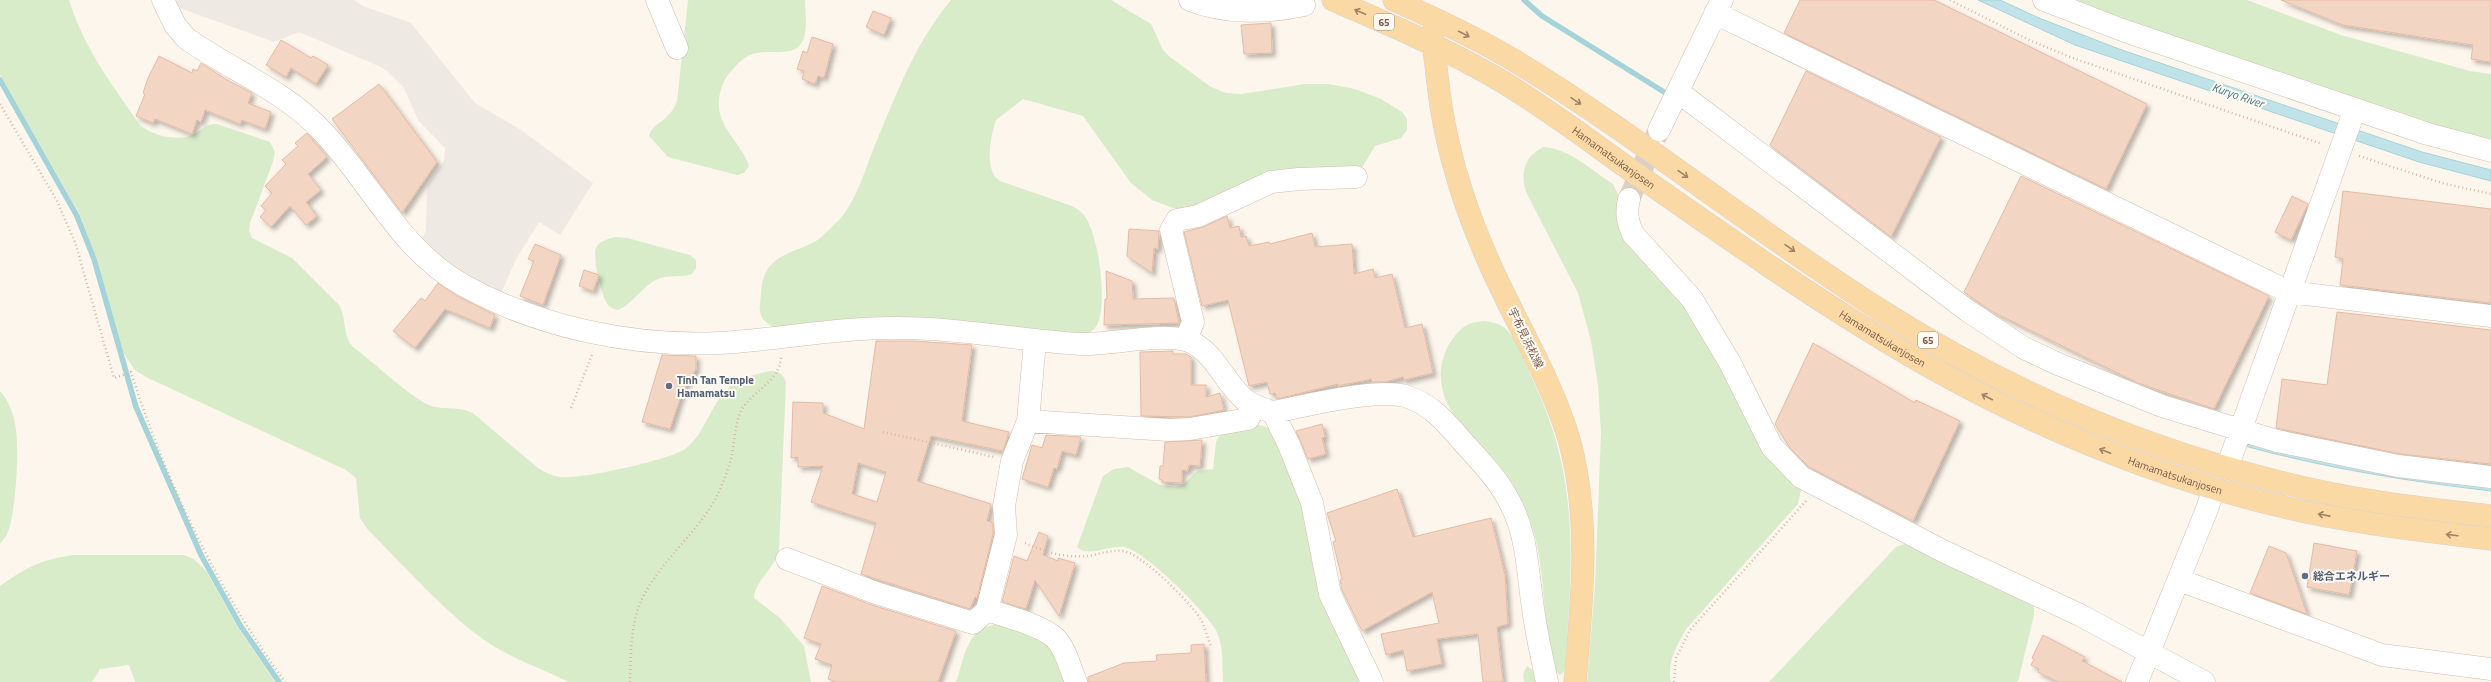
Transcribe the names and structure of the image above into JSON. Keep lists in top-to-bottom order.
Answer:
{
  "streets": {
    "main road": ["65", "Hamamatsukanjosen", "宇布見浜松線"]
  },
  "crossings": [
    ["Hamamatsukanjosen", "宇布見浜松線"]
  ],
  "water": ["Kuryo River"],
  "places": ["Tinh Tan Temple Hamamatsu", "総合エネルギー"]
}
